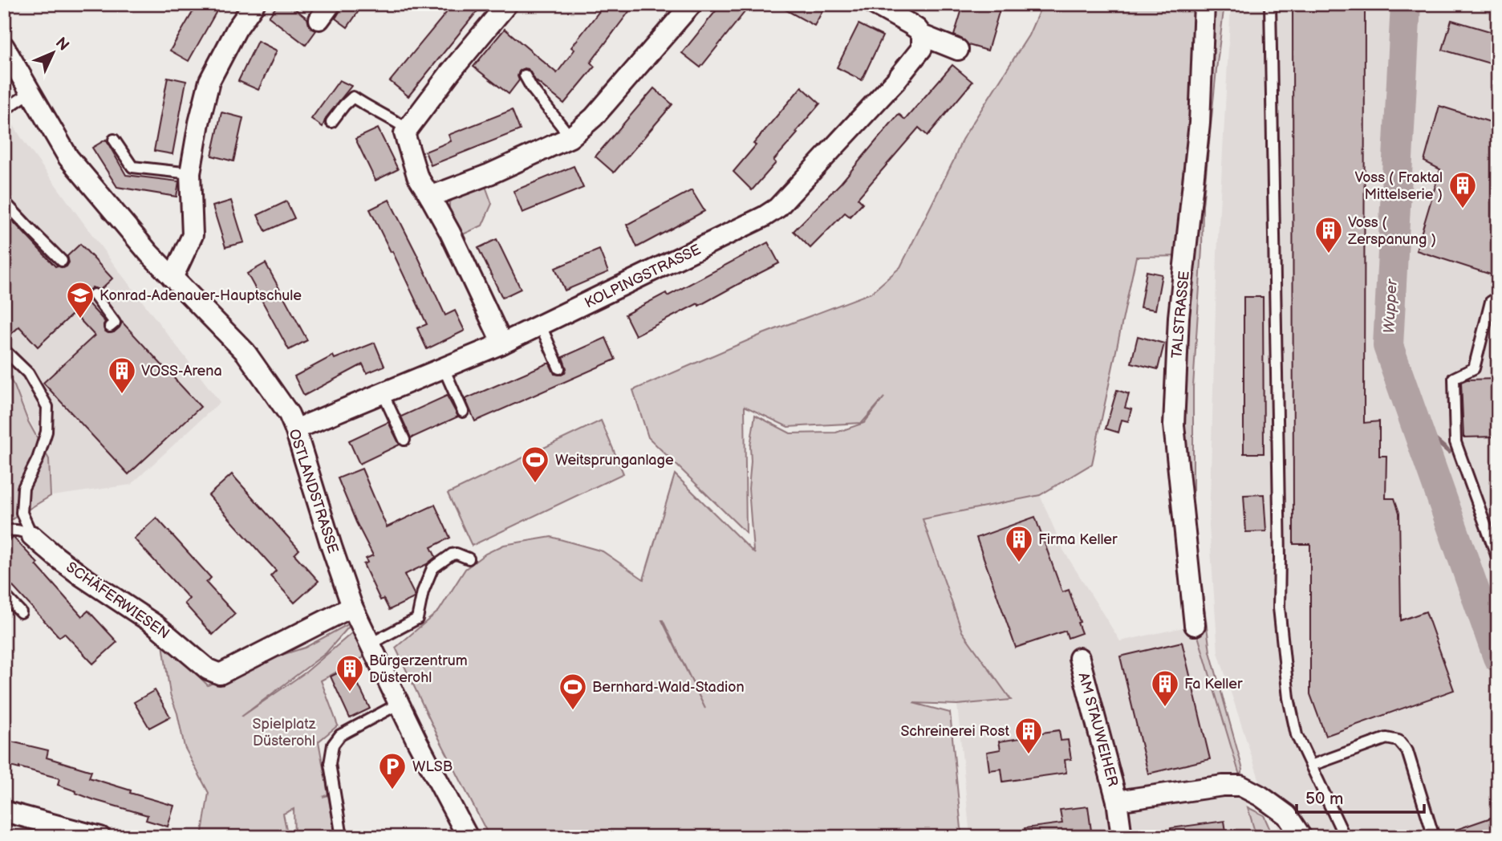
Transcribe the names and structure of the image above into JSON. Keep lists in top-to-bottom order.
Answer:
{
  "streets": {
    "street": [
      "KOLPINGSTRASSE",
      "TALSTRASSE",
      "OSTLANDSTRASSE",
      "SCHÄFERWIESEN",
      "AM STAUWEIHER"
    ]
  },
  "crossings": [
    ["KOLPINGSTRASSE", "OSTLANDSTRASSE"],
    ["OSTLANDSTRASSE", "SCHÄFERWIESEN"]
  ],
  "water": ["Wupper"],
  "parks": ["Spielplatz Düsterohl"],
  "places": {
    "building": [
      "Voss ( Fraktal Mittelserie )",
      "Voss ( Zerspanung )",
      "VOSS-Arena",
      "Firma Keller",
      "Bürgerzentrum Düsterohl",
      "Fa Keller",
      "Schreinerei Rost"
    ],
    "school or university": ["Konrad-Adenauer-Hauptschule"],
    "sports": ["Weitsprunganlage", "Bernhard-Wald-Stadion"],
    "parking": ["WLSB"]
  },
  "scale_bar": "50 m",
  "north": "top right"
}
